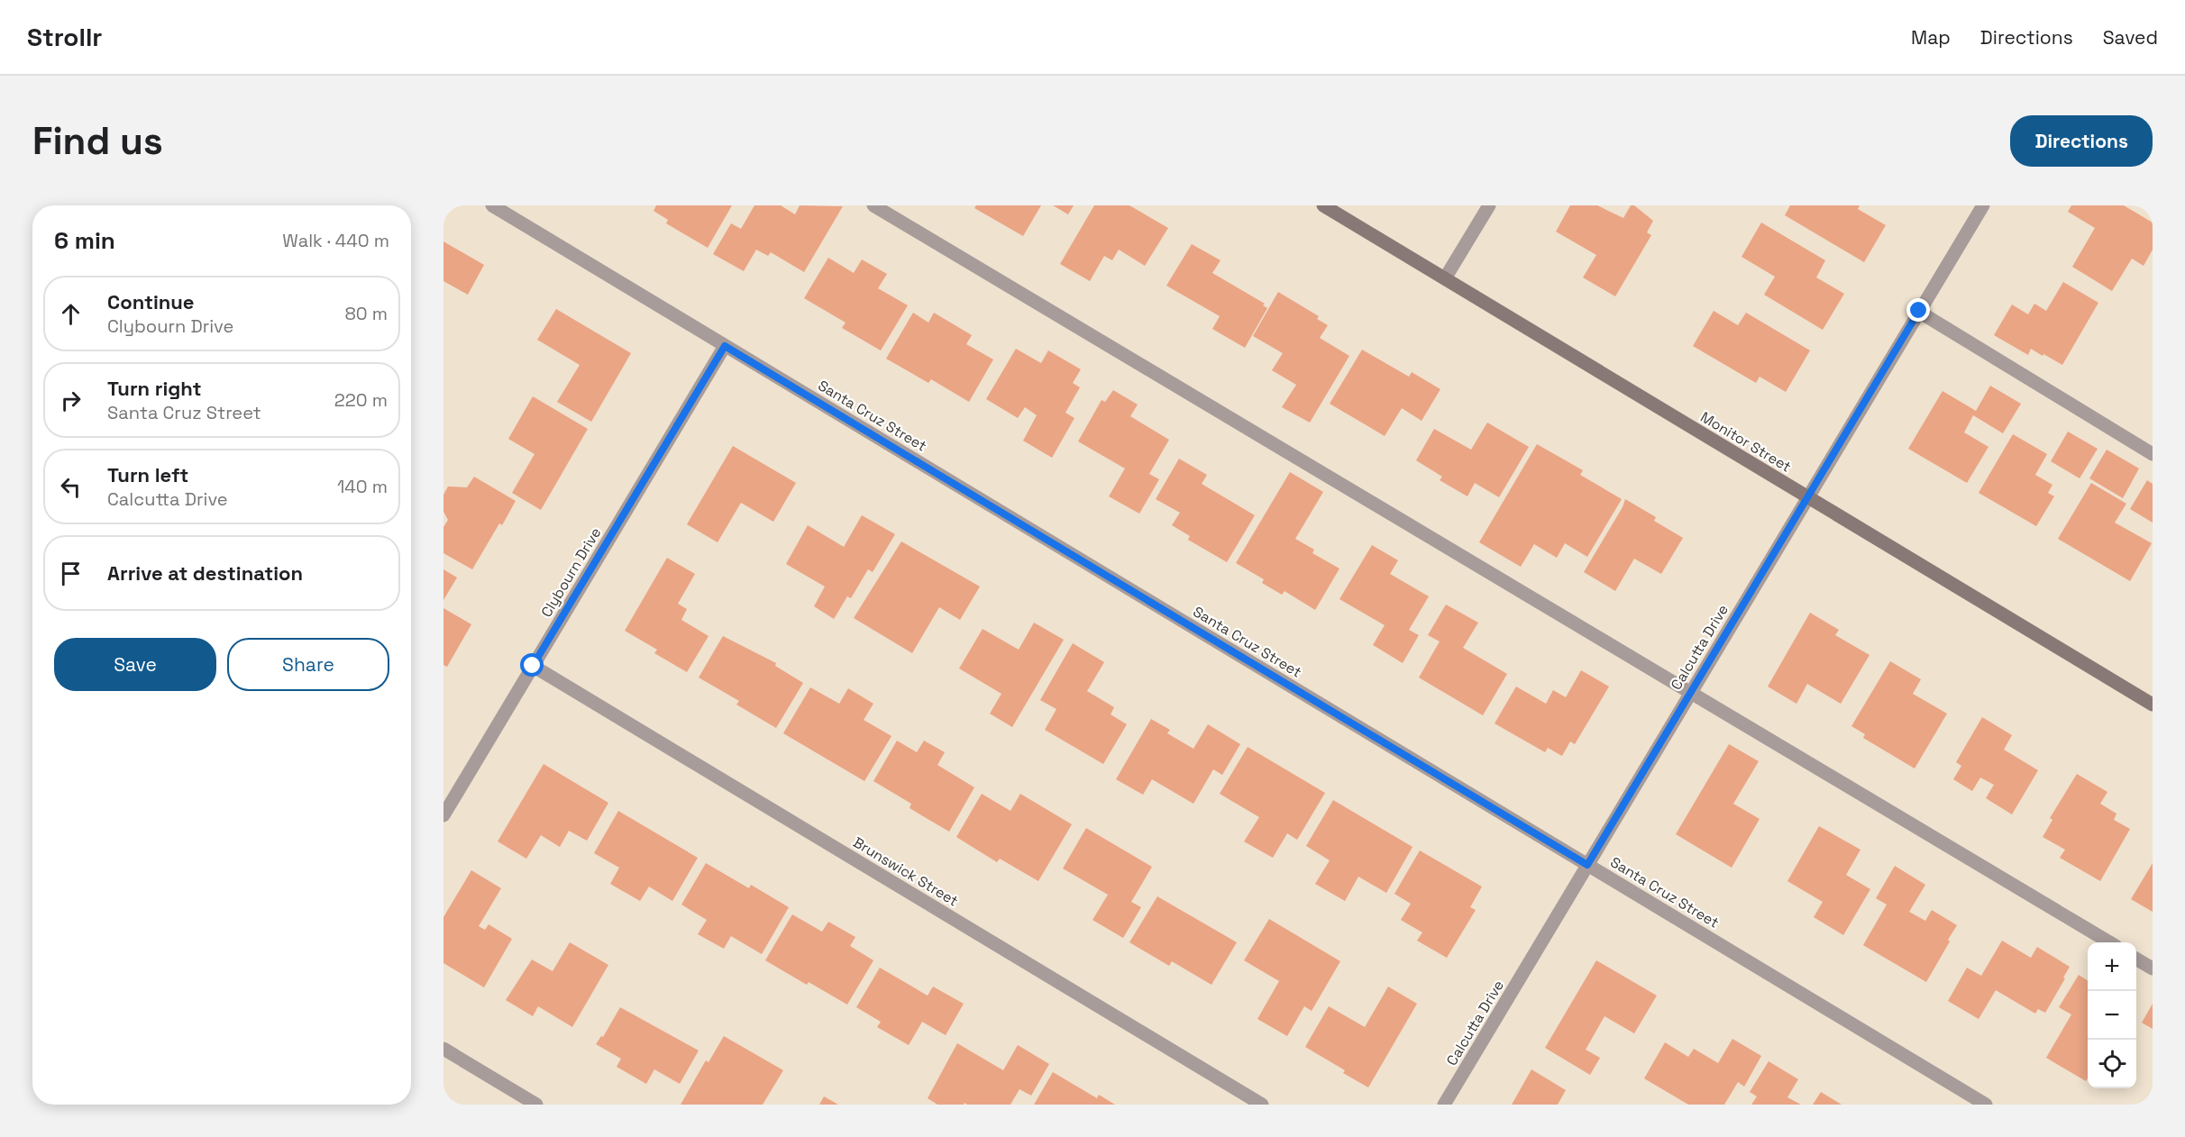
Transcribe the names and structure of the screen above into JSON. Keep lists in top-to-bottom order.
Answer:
{
  "streets": {
    "street": [
      "Santa Cruz Street",
      "Monitor Street",
      "Clybourn Drive",
      "Calcutta Drive",
      "Brunswick Street"
    ]
  },
  "crossings": [
    ["Santa Cruz Street", "Clybourn Drive"],
    ["Santa Cruz Street", "Calcutta Drive"],
    ["Monitor Street", "Calcutta Drive"],
    ["Clybourn Drive", "Brunswick Street"]
  ],
  "page": {
    "header": "Strollr",
    "nav": ["Map", "Directions", "Saved"],
    "buttons": [
      "Directions",
      ["Save", "Share"]
    ],
    "title": "Find us",
    "heading": ["6 min", "Walk · 440 m"],
    "list": [
      ["Continue", "Clybourn Drive", "80 m"],
      ["Turn right", "Santa Cruz Street", "220 m"],
      ["Turn left", "Calcutta Drive", "140 m"],
      "Arrive at destination"
    ],
    "map_buttons": ["+", "−"]
  }
}
